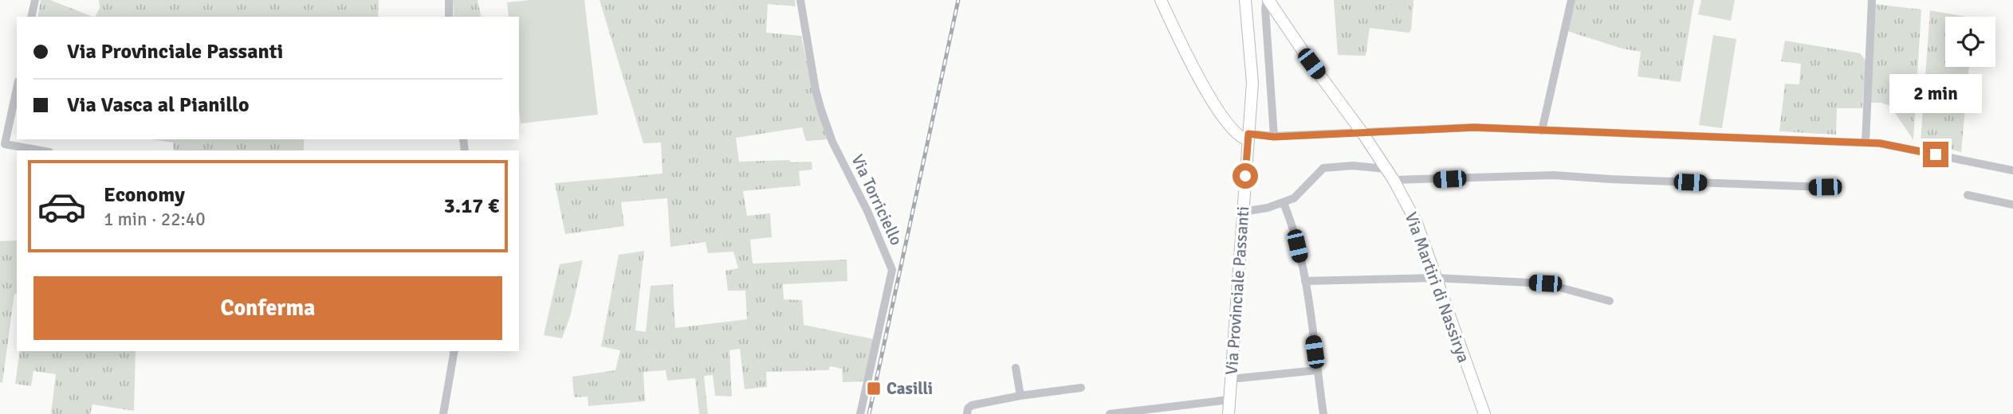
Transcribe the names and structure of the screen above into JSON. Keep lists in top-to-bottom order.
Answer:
{
  "streets": {
    "street": ["Via Torriciello", "Via Martiri di Nassirya", "Via Provinciale Passanti"]
  },
  "places": {
    "transit": ["Casilli"]
  },
  "page": {
    "banner": ["Via Provinciale Passanti", "Via Vasca al Pianillo"],
    "bubble": "2 min",
    "list": [
      {
        "name": "Economy",
        "note": "1 min · 22:40",
        "value": "3.17 €"
      }
    ],
    "buttons": "Conferma"
  }
}
